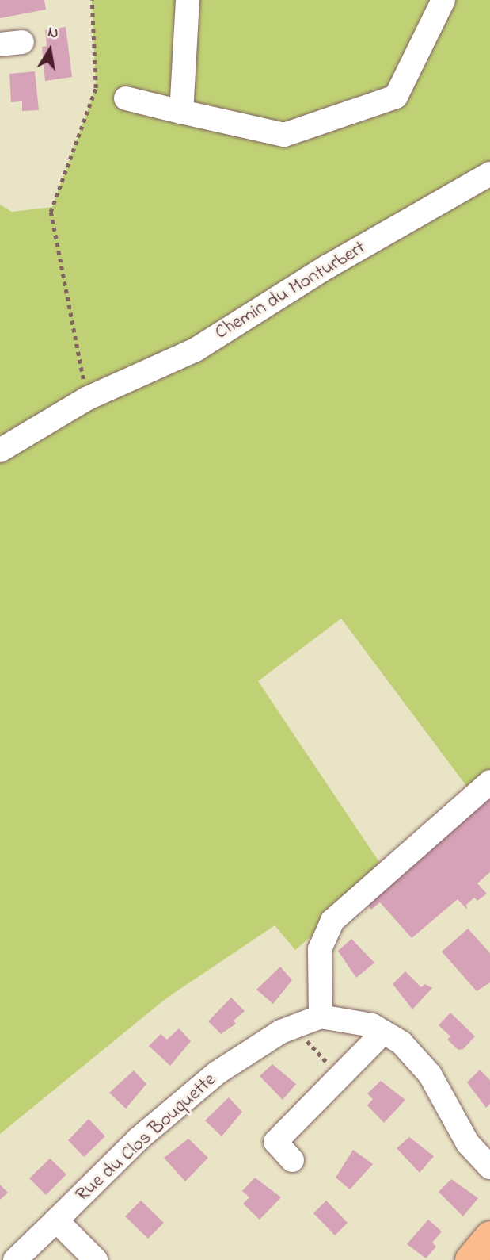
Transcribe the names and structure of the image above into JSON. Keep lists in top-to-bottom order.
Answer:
{
  "streets": {
    "street": ["Chemin du Monturbert", "Rue du Clos Bouquette"]
  },
  "north": "top"
}
